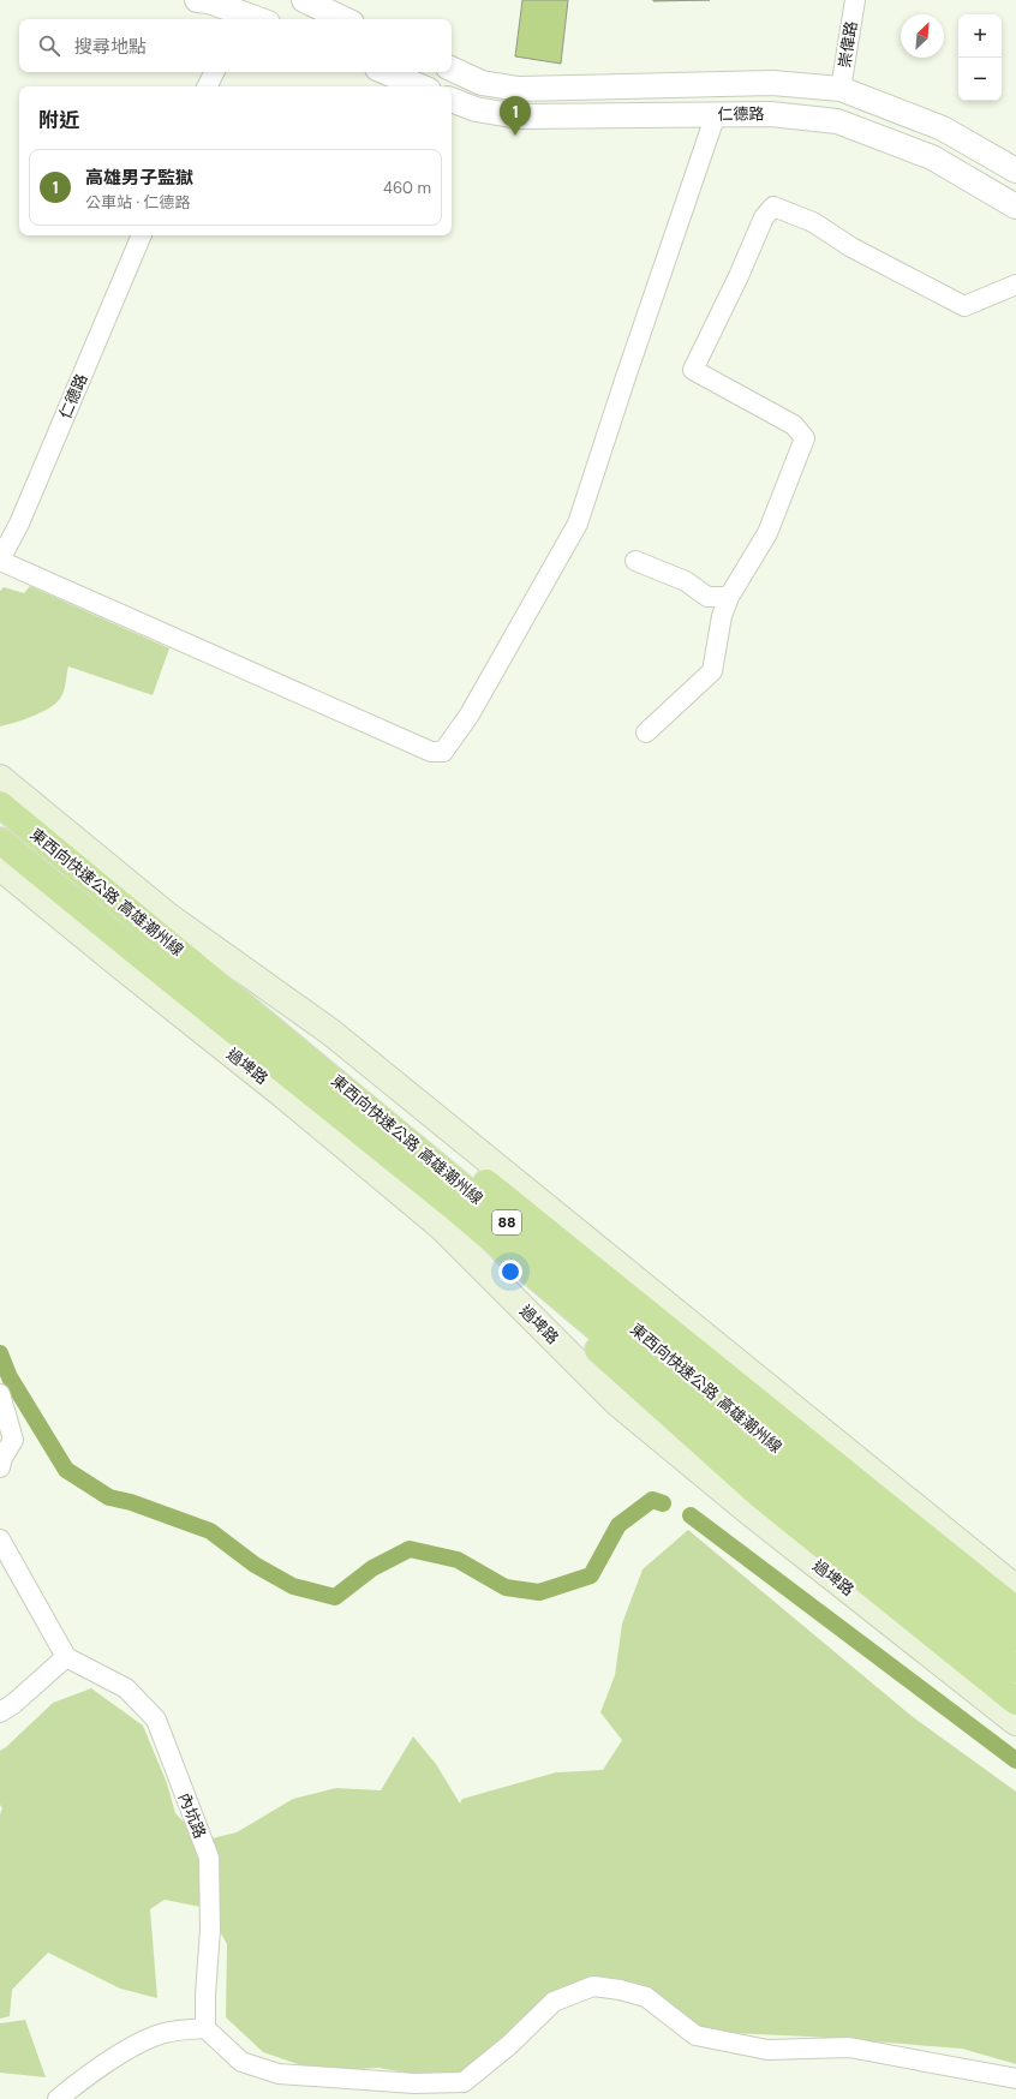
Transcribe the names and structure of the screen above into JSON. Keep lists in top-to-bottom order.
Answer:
{
  "streets": {
    "highway": ["東西向快速公路 高雄潮州線", "88"],
    "main road": ["過埤路"],
    "street": ["崇偉路", "仁德路", "內坑路"]
  },
  "crossings": [
    ["崇偉路", "仁德路"]
  ],
  "north": "top right",
  "page": {
    "map_buttons": ["+", "−"],
    "search": "搜尋地點",
    "heading": "附近",
    "pins": "1",
    "list": [
      {
        "mark": "1",
        "name": "高雄男子監獄",
        "note": "公車站 · 仁德路",
        "value": "460 m"
      }
    ]
  }
}
